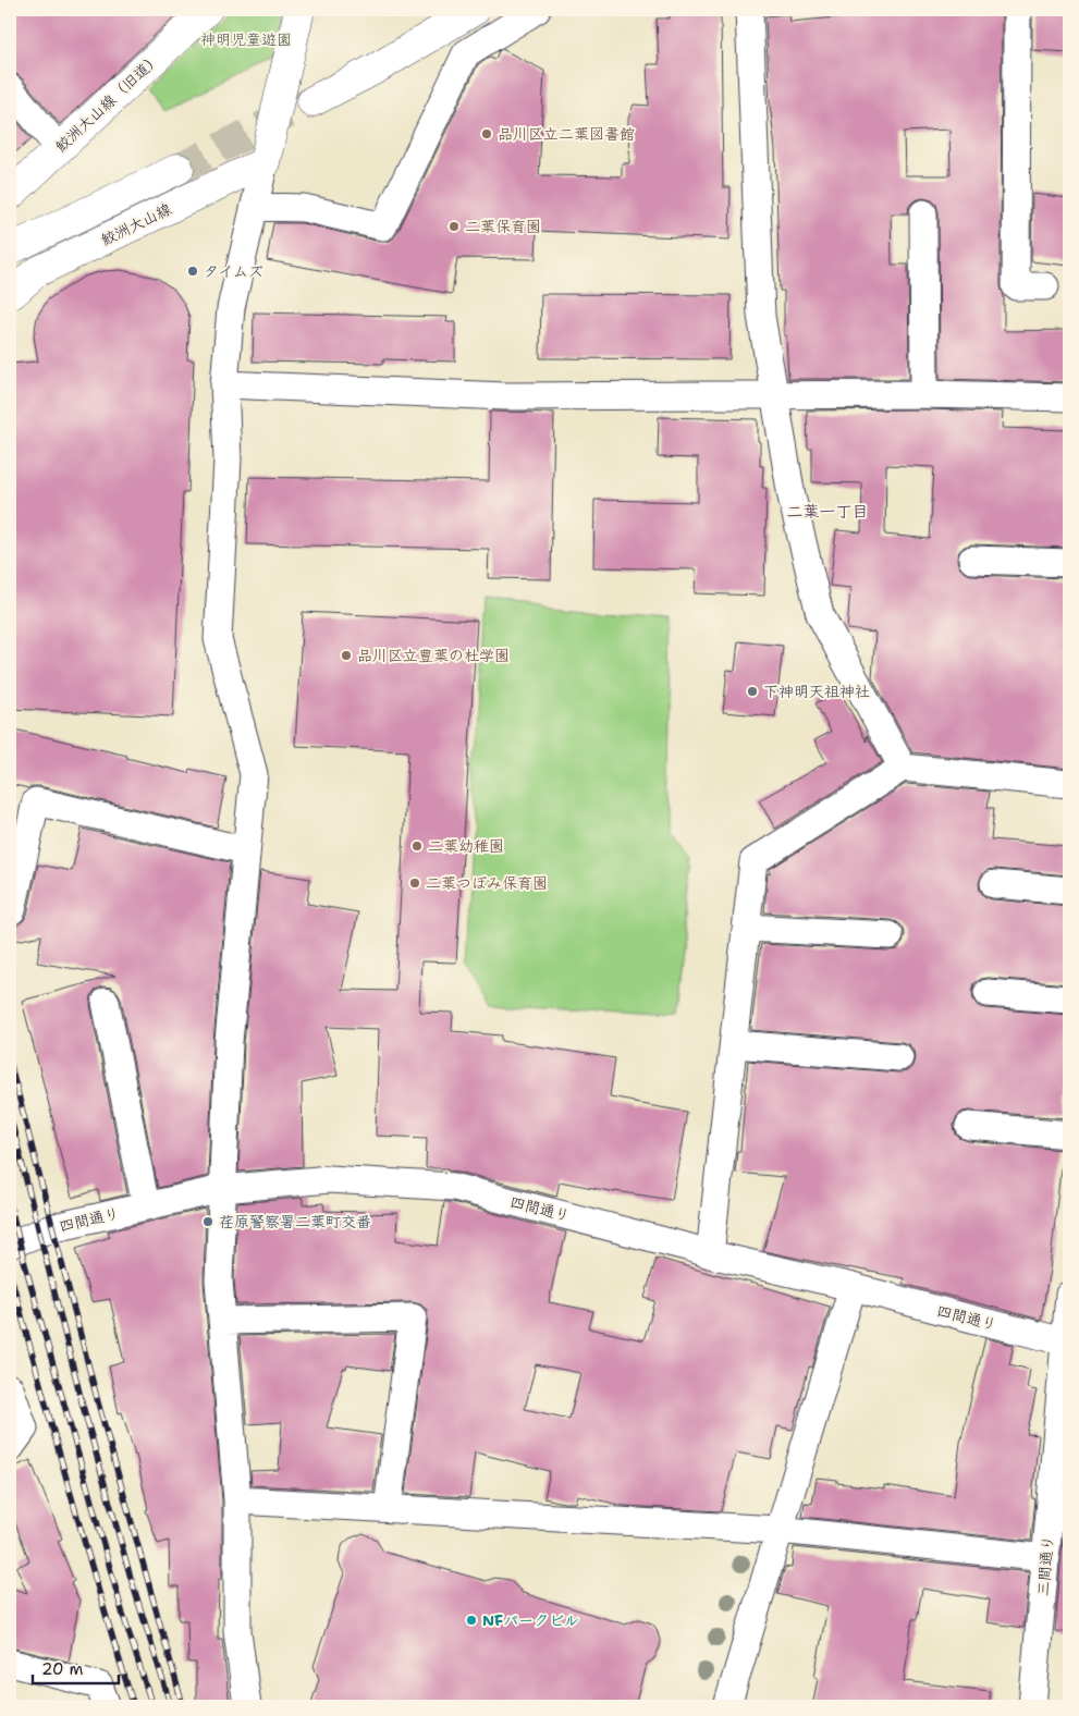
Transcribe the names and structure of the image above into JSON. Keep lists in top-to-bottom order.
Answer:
{
  "streets": {
    "main road": ["鮫洲大山線（旧道）", "鮫洲大山線"],
    "street": ["四間通り", "三間通り"]
  },
  "crossings": [
    ["四間通り", "三間通り"]
  ],
  "districts": ["二葉一丁目"],
  "parks": ["神明児童遊園"],
  "places": [
    "品川区立二葉図書館",
    "二葉保育園",
    "タイムズ",
    "品川区立豊葉の杜学園",
    "下神明天祖神社",
    "二葉幼稚園",
    "二葉つぼみ保育園",
    "荏原警察署二葉町交番",
    "NFパークビル"
  ],
  "scale_bar": "20 m"
}
